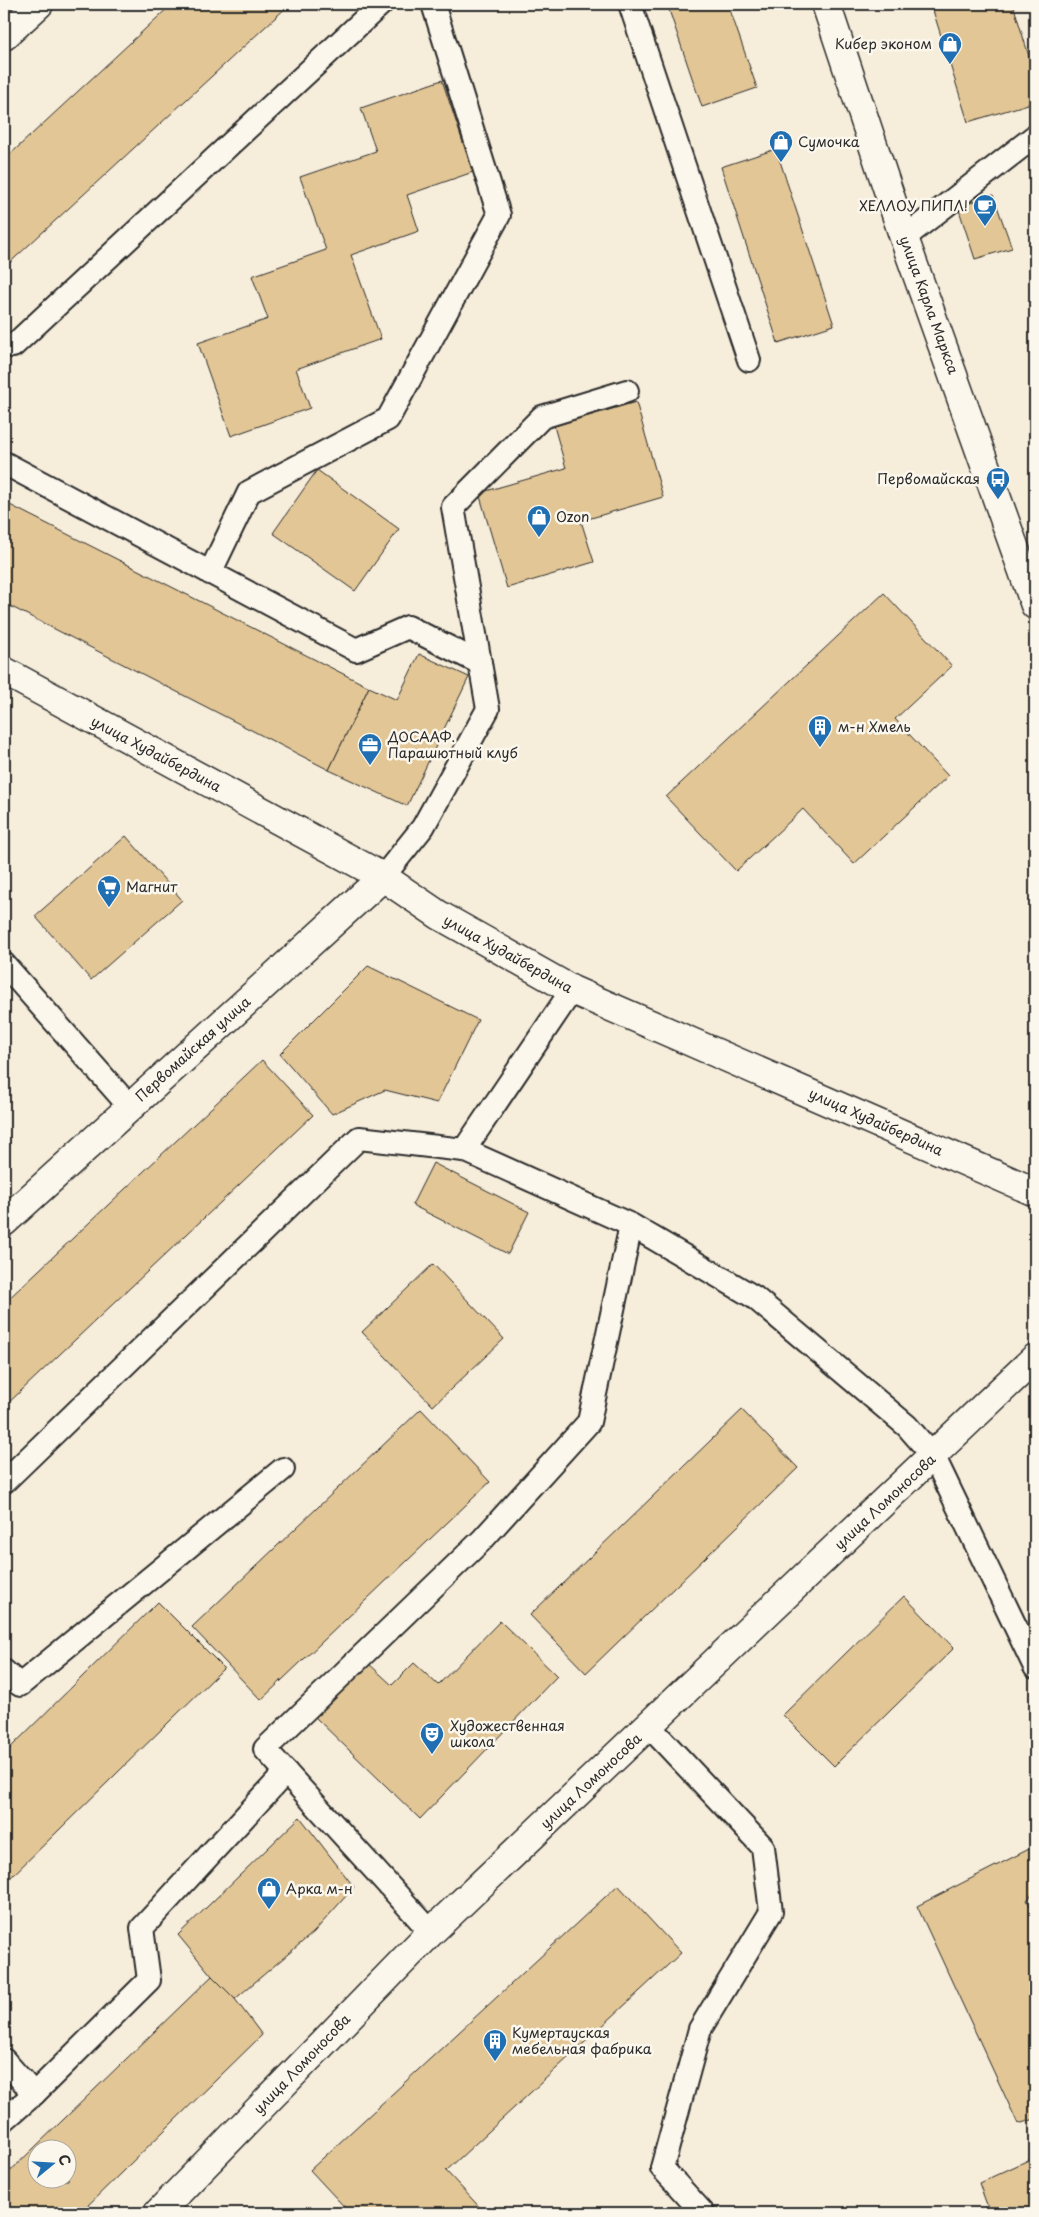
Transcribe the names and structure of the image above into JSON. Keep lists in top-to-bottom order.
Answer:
{
  "streets": {
    "street": [
      "улица Карла Маркса",
      "улица Худайбердина",
      "Первомайская улица",
      "улица Ломоносова"
    ]
  },
  "crossings": [
    ["улица Худайбердина", "Первомайская улица"]
  ],
  "places": {
    "shop": [
      "Кибер эконом",
      "Сумочка",
      "Ozon",
      "Арка м-н"
    ],
    "cafe": ["ХЕЛЛОУ ПИПЛ!"],
    "bus stop": ["Первомайская"],
    "building": ["м-н Хмель", "Кумертауская мебельная фабрика"],
    "office": ["ДОСААФ. Парашютный клуб"],
    "supermarket": ["Магнит"],
    "theatre": ["Художественная школа"]
  },
  "north": "right"
}
